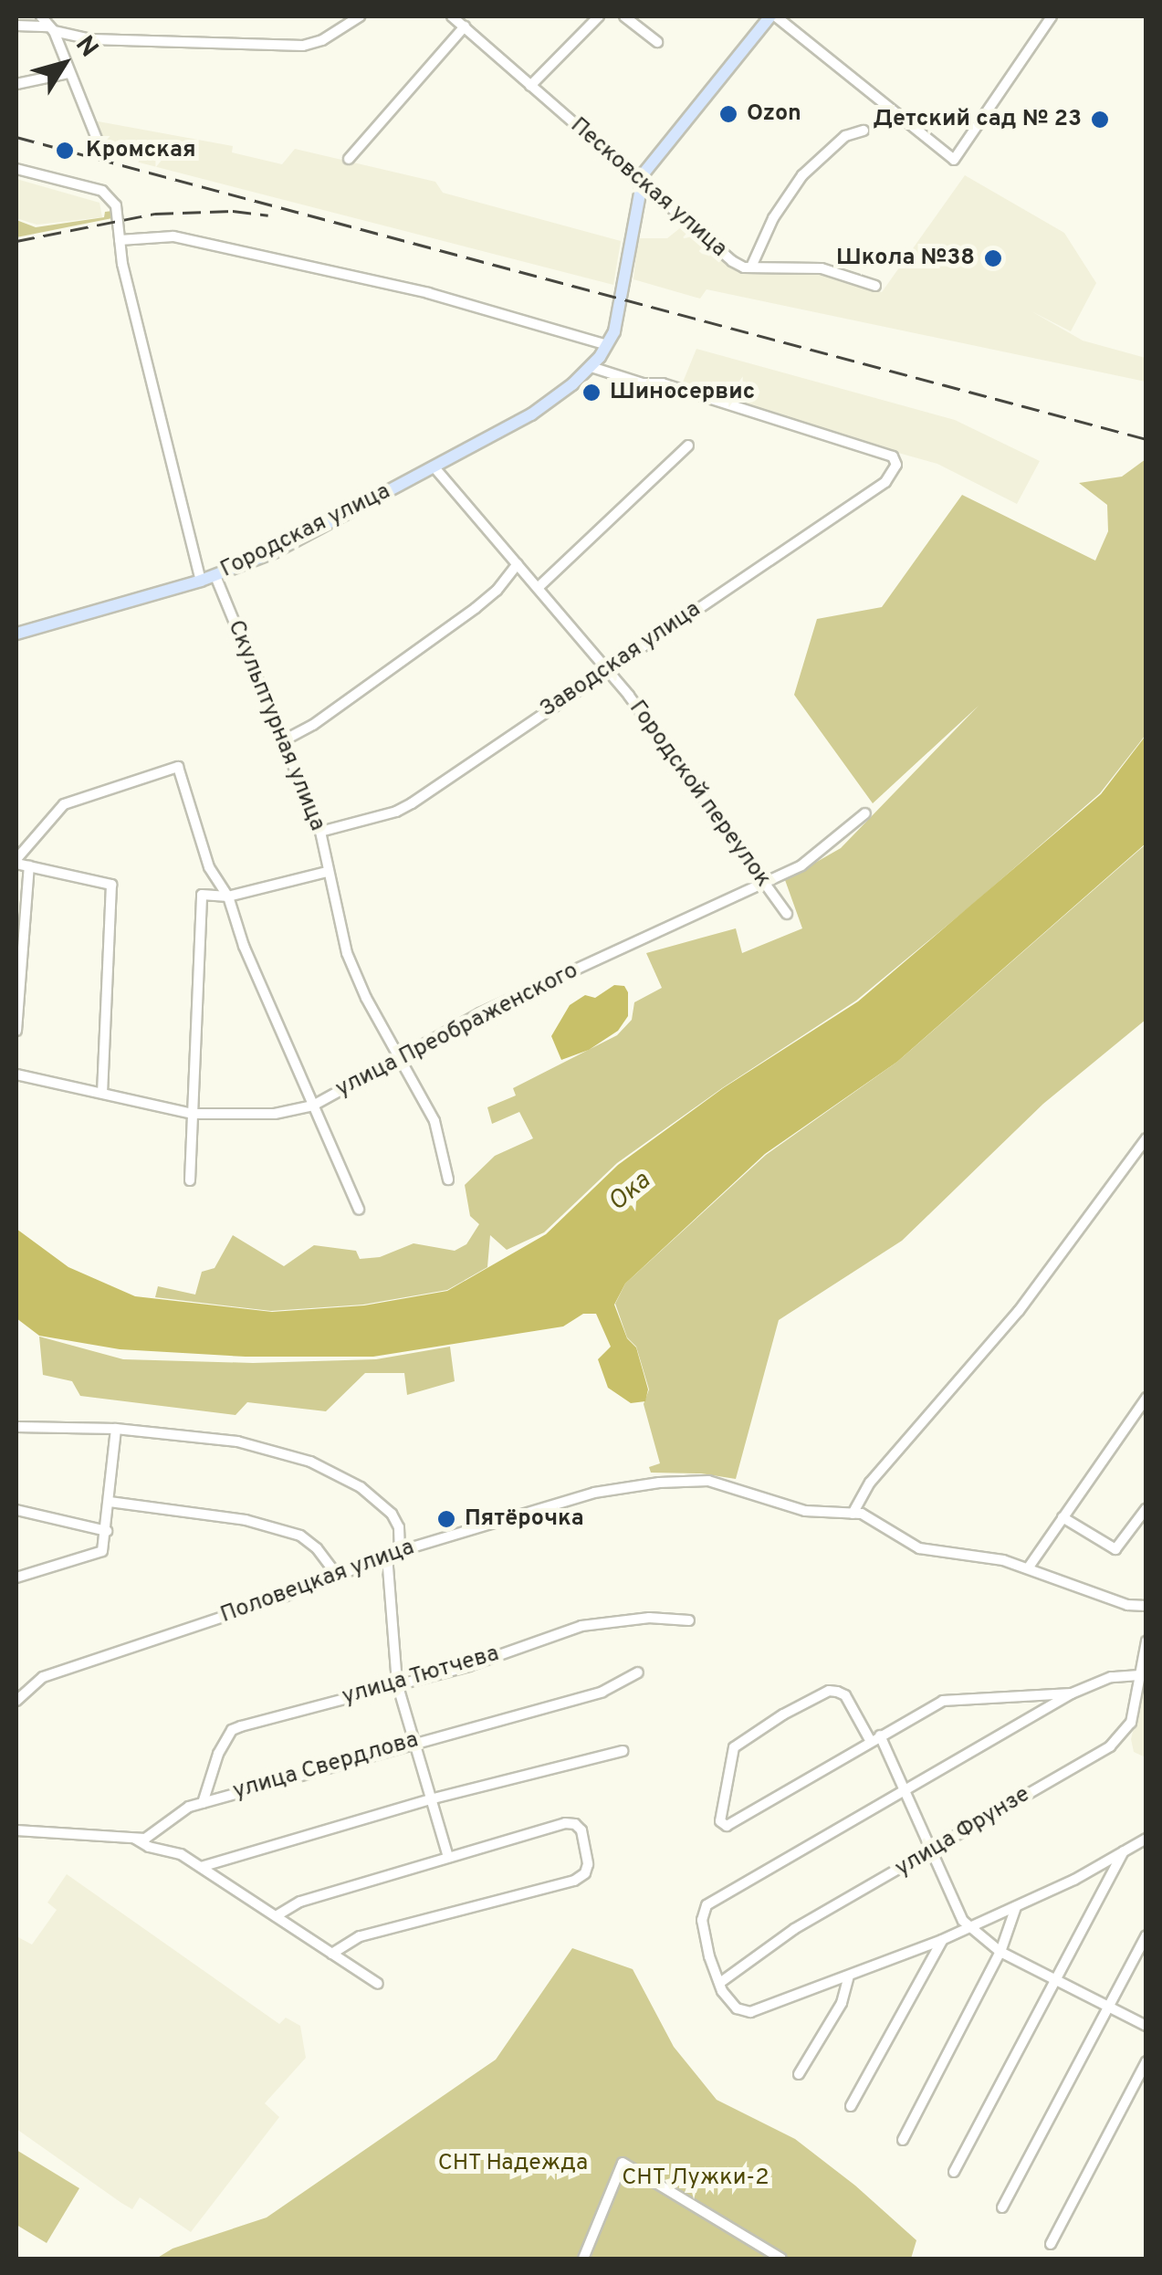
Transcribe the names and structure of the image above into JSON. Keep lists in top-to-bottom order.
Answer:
{
  "streets": {
    "main road": ["Городская улица"],
    "street": [
      "Песковская улица",
      "Заводская улица",
      "Скульптурная улица",
      "Городской переулок",
      "улица Преображенского",
      "Половецкая улица",
      "улица Тютчева",
      "улица Свердлова",
      "улица Фрунзе"
    ]
  },
  "crossings": [
    ["Песковская улица", "Городская улица"],
    ["Городская улица", "Заводская улица"],
    ["Городская улица", "Скульптурная улица"],
    ["Городская улица", "Городской переулок"],
    ["Заводская улица", "Скульптурная улица"],
    ["Заводская улица", "Городской переулок"],
    ["Скульптурная улица", "улица Преображенского"],
    ["Городской переулок", "улица Преображенского"],
    ["улица Тютчева", "улица Свердлова"]
  ],
  "water": ["Ока"],
  "parks": ["СНТ Надежда", "СНТ Лужки-2"],
  "places": [
    "Ozon",
    "Детский сад № 23",
    "Кромская",
    "Школа №38",
    "Шиносервис",
    "Пятёрочка"
  ],
  "north": "top right"
}
